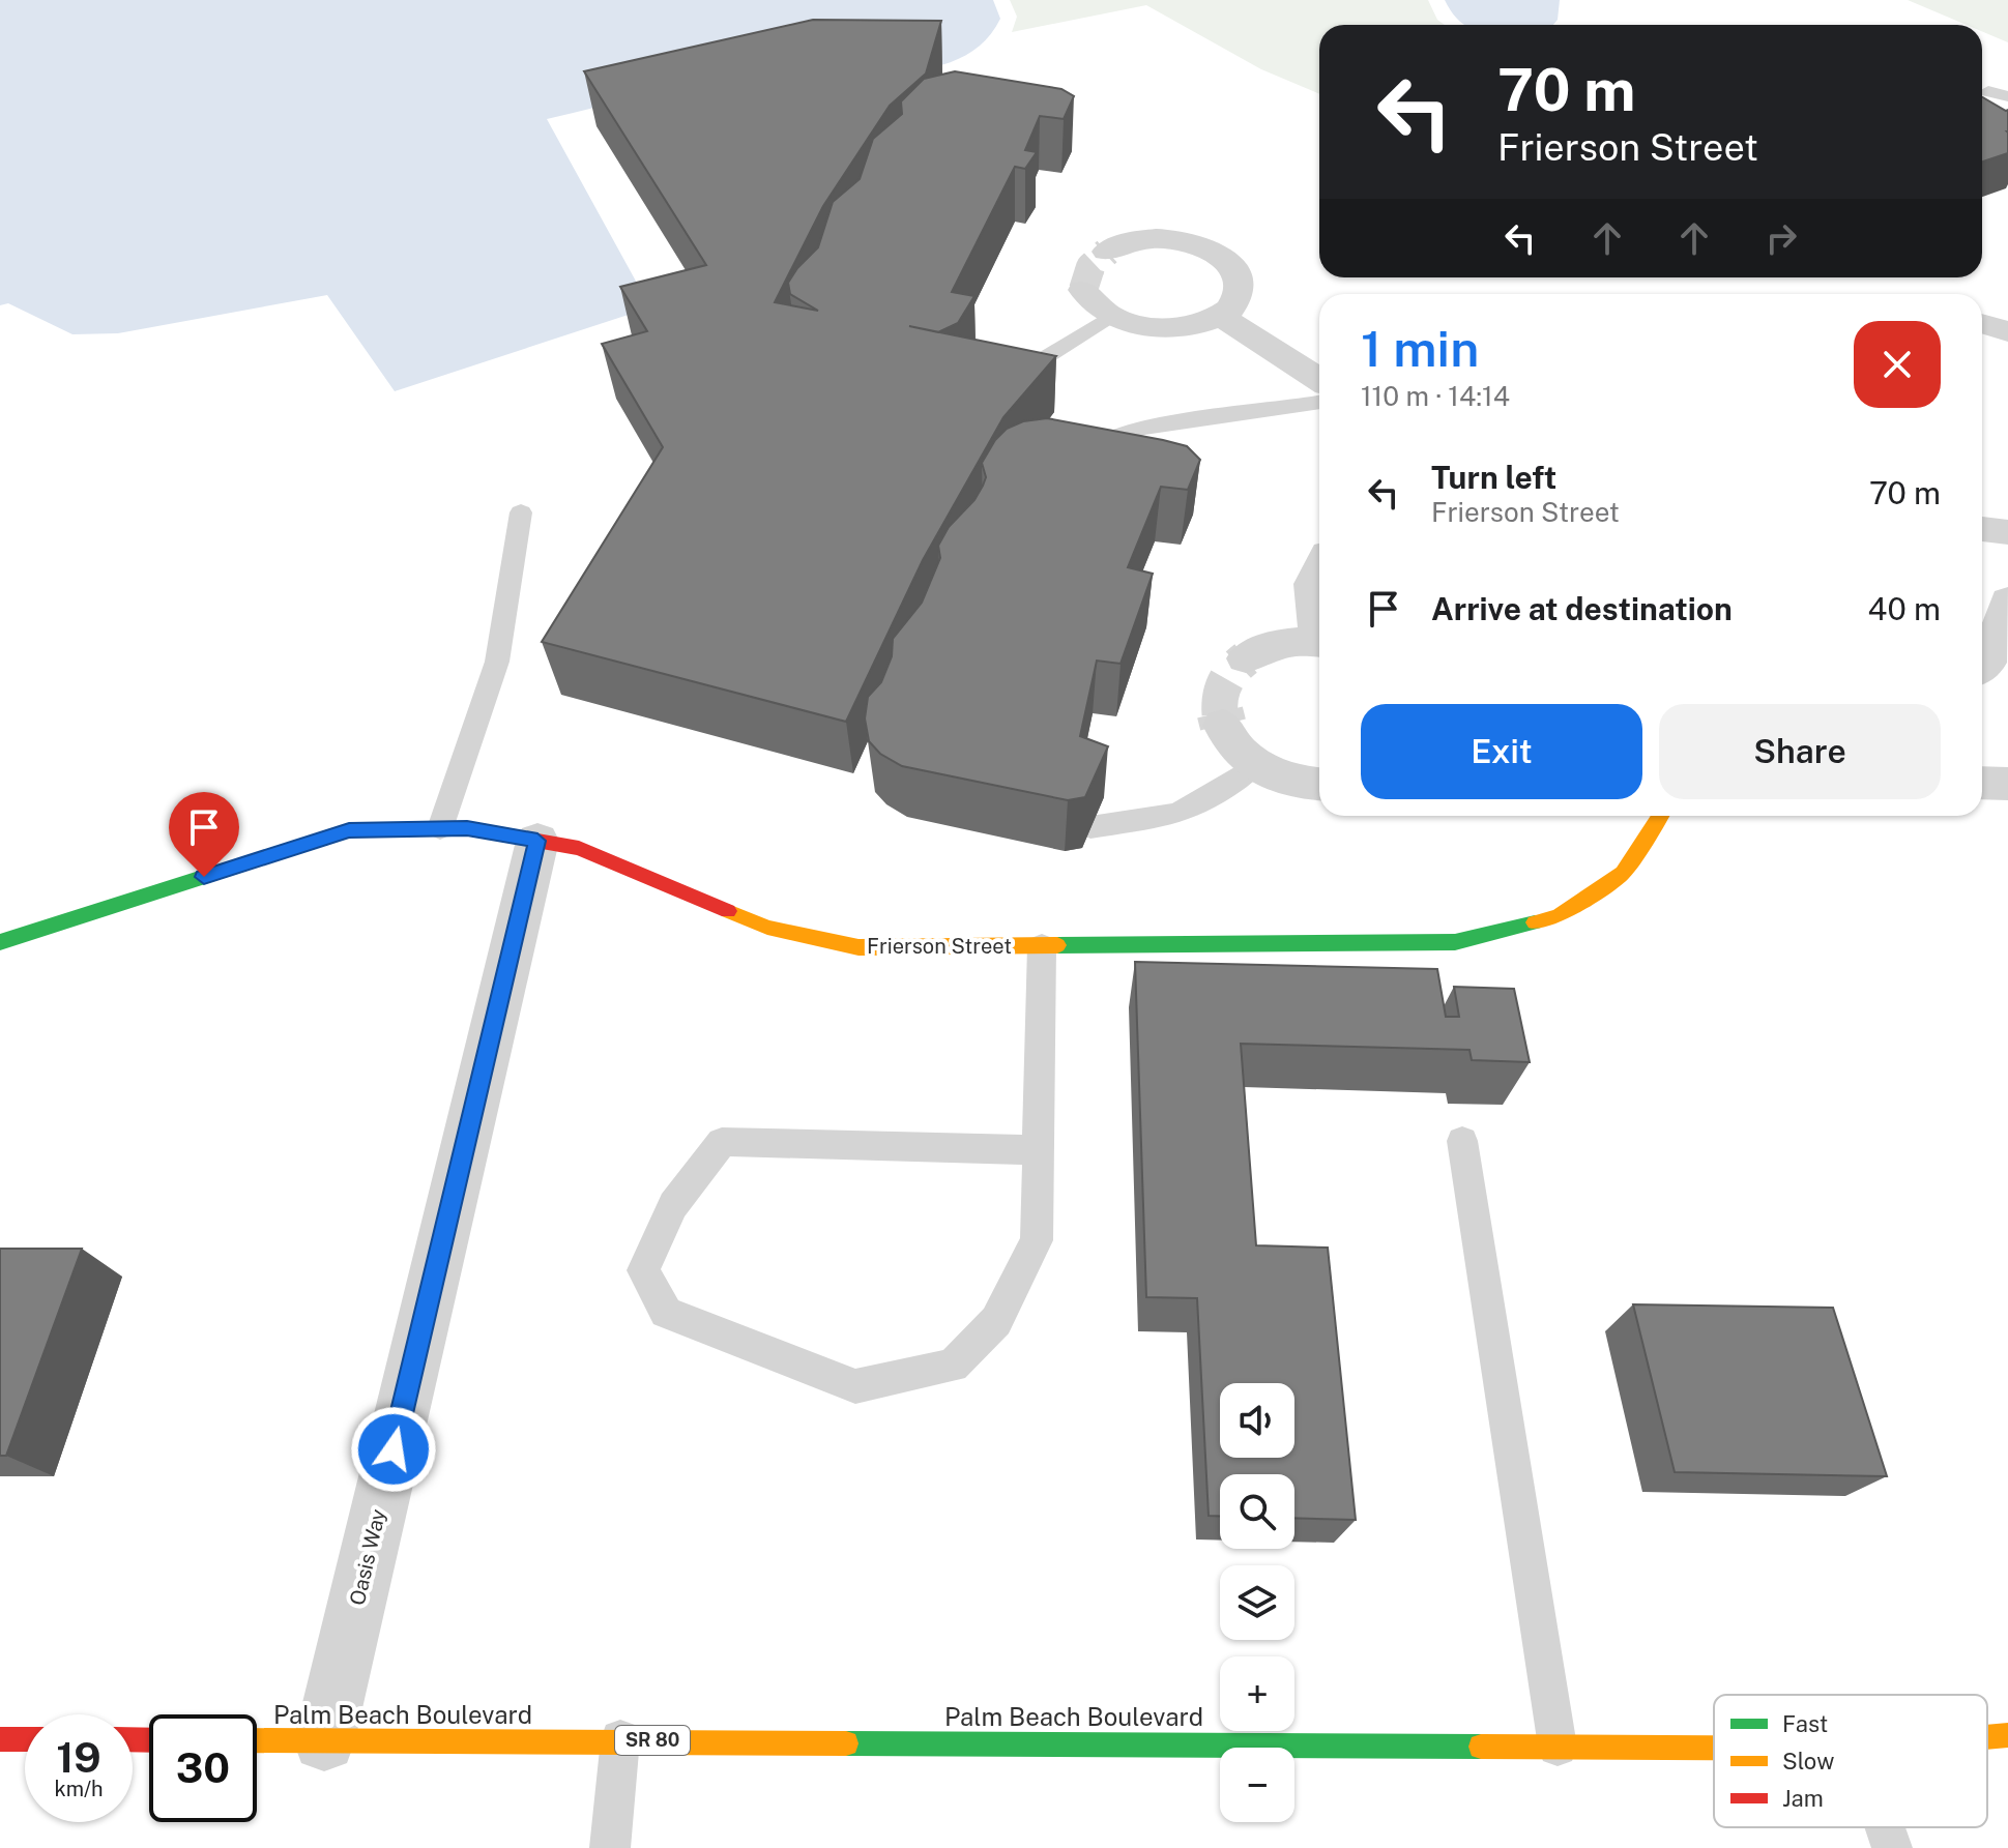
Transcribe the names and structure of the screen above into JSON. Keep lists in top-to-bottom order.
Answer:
{
  "streets": {
    "street": [
      "Frierson Street",
      "Oasis Way",
      "Palm Beach Boulevard",
      "SR 80"
    ]
  },
  "crossings": [
    ["Frierson Street", "Oasis Way"],
    ["Oasis Way", "Palm Beach Boulevard"]
  ],
  "legend": ["Fast", "Slow", "Jam"],
  "page": {
    "turn": ["70 m", "Frierson Street"],
    "heading": ["1 min", "110 m · 14:14"],
    "list": [
      {
        "name": "Turn left",
        "note": "Frierson Street",
        "value": "70 m"
      },
      {
        "name": "Arrive at destination",
        "value": "40 m"
      }
    ],
    "buttons": ["Exit", "Share"],
    "map_buttons": ["+", "−"],
    "speed": "19 km/h",
    "limit": "30"
  }
}
